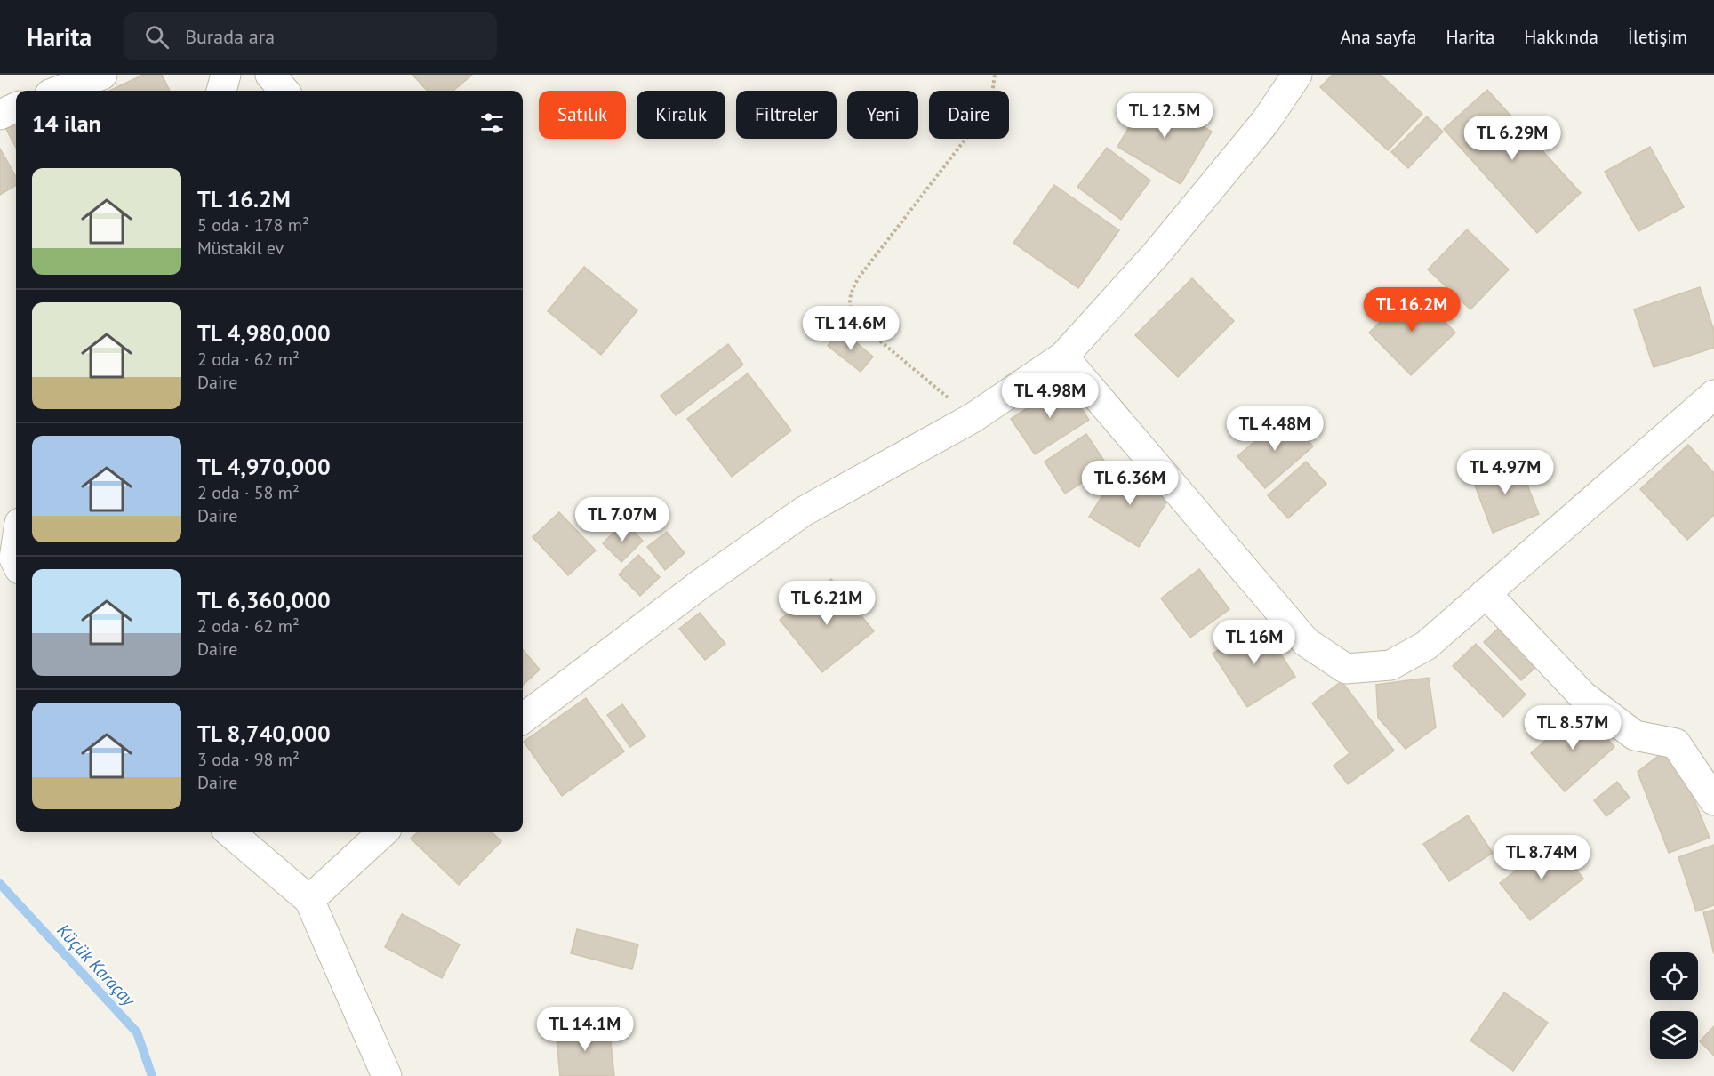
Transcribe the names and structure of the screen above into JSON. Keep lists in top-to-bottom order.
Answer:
{
  "water": ["Küçük Karaçay"],
  "page": {
    "header": "Harita",
    "search": "Burada ara",
    "nav": [
      "Ana sayfa",
      "Harita",
      "Hakkında",
      "İletişim"
    ],
    "chip": [
      "Satılık",
      "Kiralık",
      "Filtreler",
      "Yeni",
      "Daire"
    ],
    "heading": "14 ilan",
    "price": [
      "TL 12.5M",
      "TL 6.29M",
      "TL 16.2M",
      "TL 14.6M",
      "TL 4.98M",
      "TL 4.48M",
      "TL 4.97M",
      "TL 6.36M",
      "TL 7.07M",
      "TL 6.21M",
      "TL 16M",
      "TL 8.57M",
      "TL 8.74M",
      "TL 14.1M"
    ],
    "list": [
      {
        "name": "TL 16.2M",
        "note": "5 oda · 178 m² · Müstakil ev"
      },
      {
        "name": "TL 4,980,000",
        "note": "2 oda · 62 m² · Daire"
      },
      {
        "name": "TL 4,970,000",
        "note": "2 oda · 58 m² · Daire"
      },
      {
        "name": "TL 6,360,000",
        "note": "2 oda · 62 m² · Daire"
      },
      {
        "name": "TL 8,740,000",
        "note": "3 oda · 98 m² · Daire"
      }
    ]
  }
}
